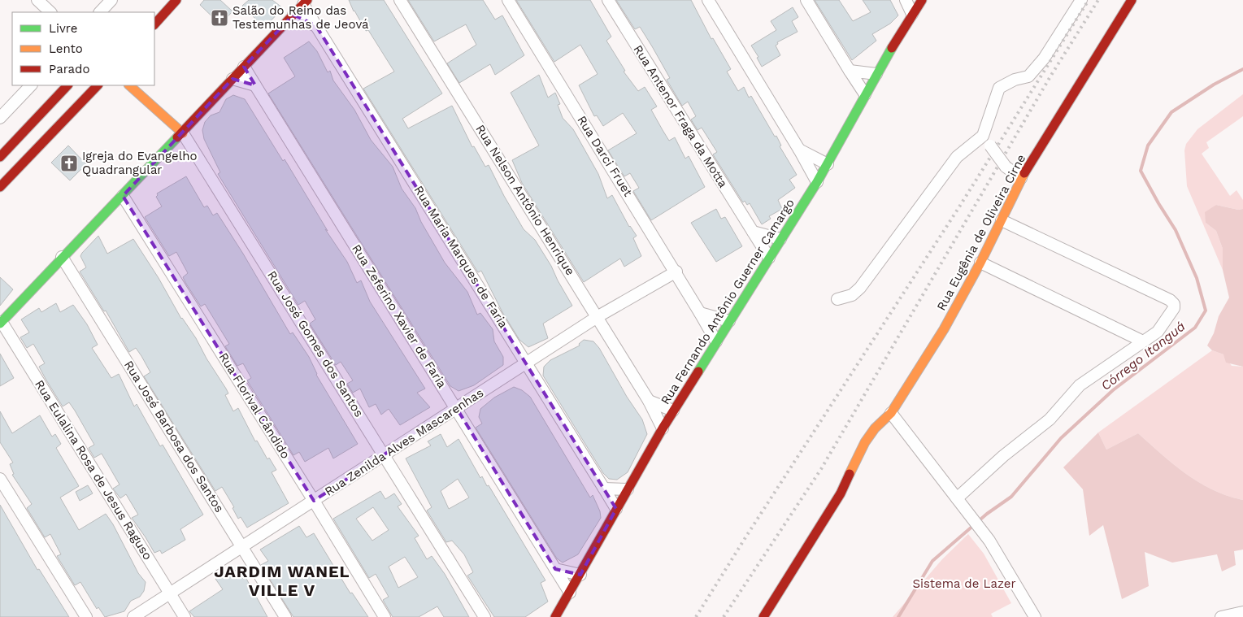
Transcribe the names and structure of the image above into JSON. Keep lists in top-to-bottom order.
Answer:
{
  "streets": {
    "street": [
      "Rua Antenor Fraga da Motta",
      "Rua Darci Fruet",
      "Rua Nelson Antônio Henrique",
      "Rua Eugênia de Oliveira Cirne",
      "Rua Maria Marques de Faria",
      "Rua Fernando Antônio Guerner Camargo",
      "Rua Zeferino Xavier de Faria",
      "Rua José Gomes dos Santos",
      "Rua Florival Cândido",
      "Rua José Barbosa dos Santos",
      "Rua Zenilda Alves Mascarenhas",
      "Rua Eulalina Rosa de Jesus Raguso"
    ]
  },
  "crossings": [
    ["Rua Antenor Fraga da Motta", "Rua Fernando Antônio Guerner Camargo"],
    ["Rua Darci Fruet", "Rua Fernando Antônio Guerner Camargo"],
    ["Rua Darci Fruet", "Rua Zenilda Alves Mascarenhas"],
    ["Rua Nelson Antônio Henrique", "Rua Fernando Antônio Guerner Camargo"],
    ["Rua Nelson Antônio Henrique", "Rua Zenilda Alves Mascarenhas"],
    ["Rua Maria Marques de Faria", "Rua Fernando Antônio Guerner Camargo"],
    ["Rua Maria Marques de Faria", "Rua Zenilda Alves Mascarenhas"],
    ["Rua Fernando Antônio Guerner Camargo", "Rua Zeferino Xavier de Faria"],
    ["Rua Zeferino Xavier de Faria", "Rua Zenilda Alves Mascarenhas"],
    ["Rua José Gomes dos Santos", "Rua Zenilda Alves Mascarenhas"],
    ["Rua Florival Cândido", "Rua Zenilda Alves Mascarenhas"],
    ["Rua José Barbosa dos Santos", "Rua Zenilda Alves Mascarenhas"],
    ["Rua Zenilda Alves Mascarenhas", "Rua Eulalina Rosa de Jesus Raguso"]
  ],
  "districts": ["JARDIM WANEL VILLE V"],
  "water": ["Córrego Itanguá"],
  "parks": ["Sistema de Lazer"],
  "places": {
    "church": ["Salão do Reino das Testemunhas de Jeová", "Igreja do Evangelho Quadrangular"]
  },
  "legend": ["Livre", "Lento", "Parado"]
}
